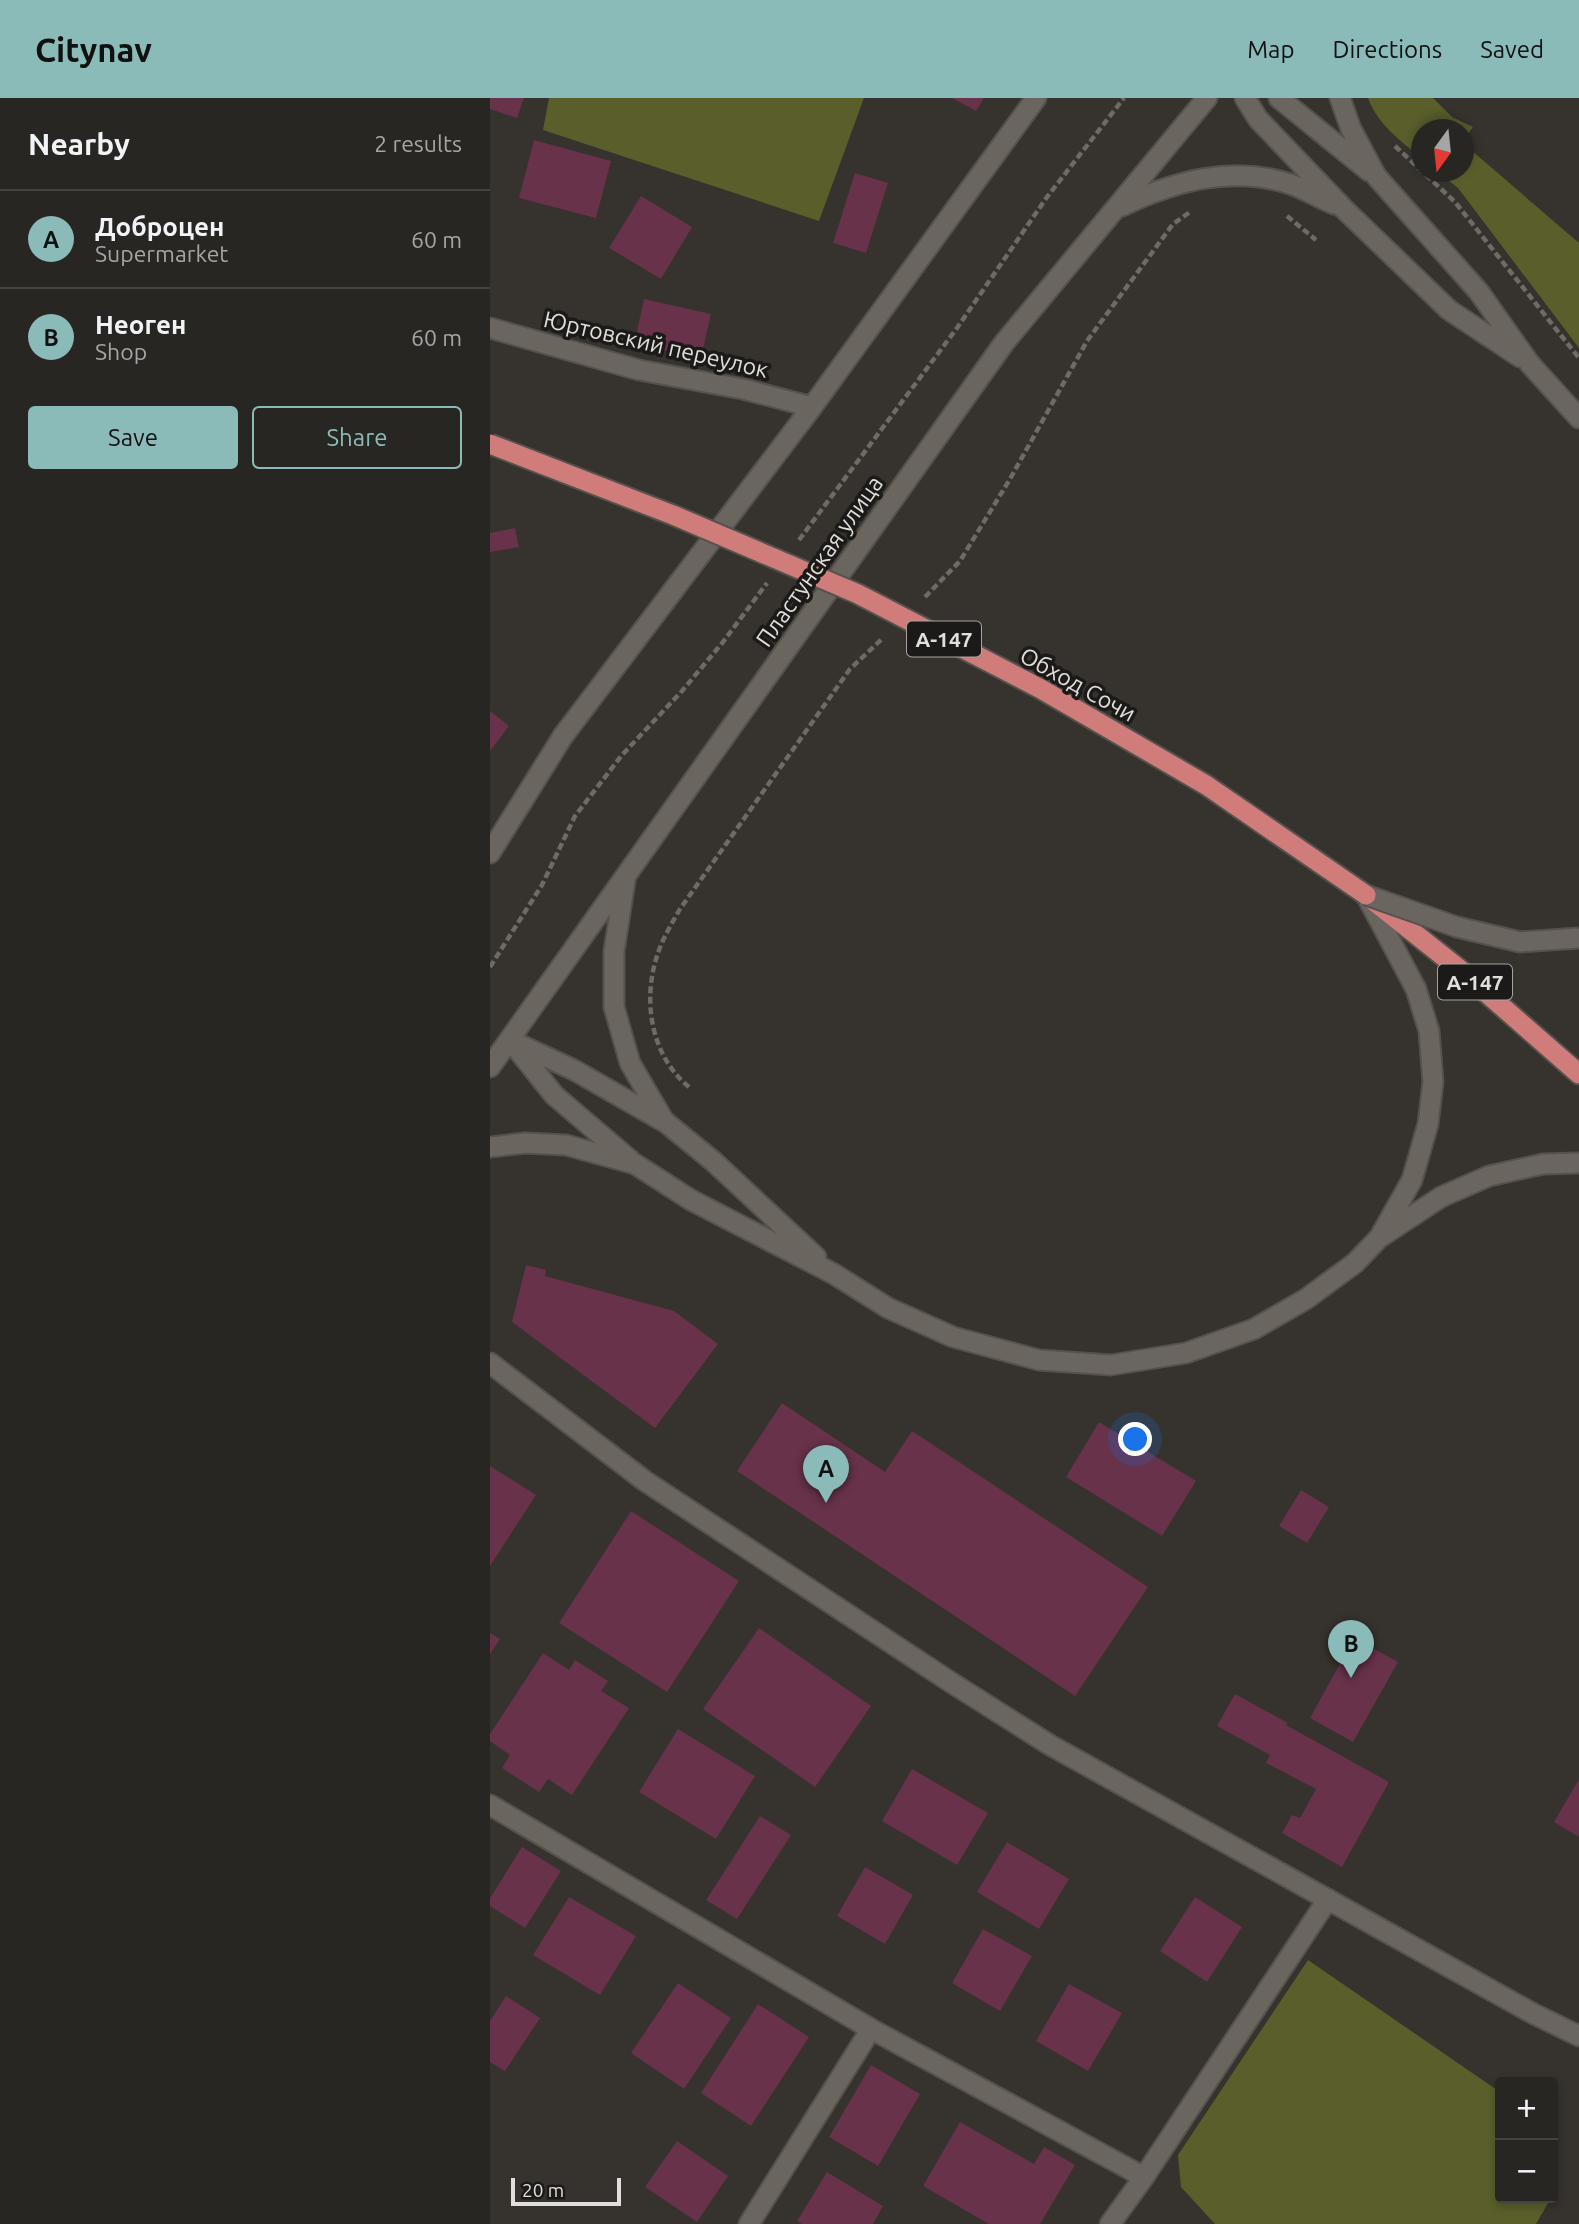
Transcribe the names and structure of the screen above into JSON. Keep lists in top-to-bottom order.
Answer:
{
  "streets": {
    "highway": ["А-147", "Обход Сочи"],
    "main road": ["Юртовский переулок", "Пластунская улица"]
  },
  "crossings": [
    ["Пластунская улица", "А-147"],
    ["А-147", "Обход Сочи"]
  ],
  "scale_bar": "20 m",
  "north": "bottom",
  "page": {
    "header": "Citynav",
    "nav": ["Map", "Directions", "Saved"],
    "heading": ["Nearby", "2 results"],
    "list": [
      {
        "mark": "A",
        "name": "Доброцен",
        "note": "Supermarket",
        "value": "60 m"
      },
      {
        "mark": "B",
        "name": "Неоген",
        "note": "Shop",
        "value": "60 m"
      }
    ],
    "buttons": ["Save", "Share"],
    "pins": ["A", "B"],
    "map_buttons": ["+", "−"],
    "scale": "20 m"
  }
}
